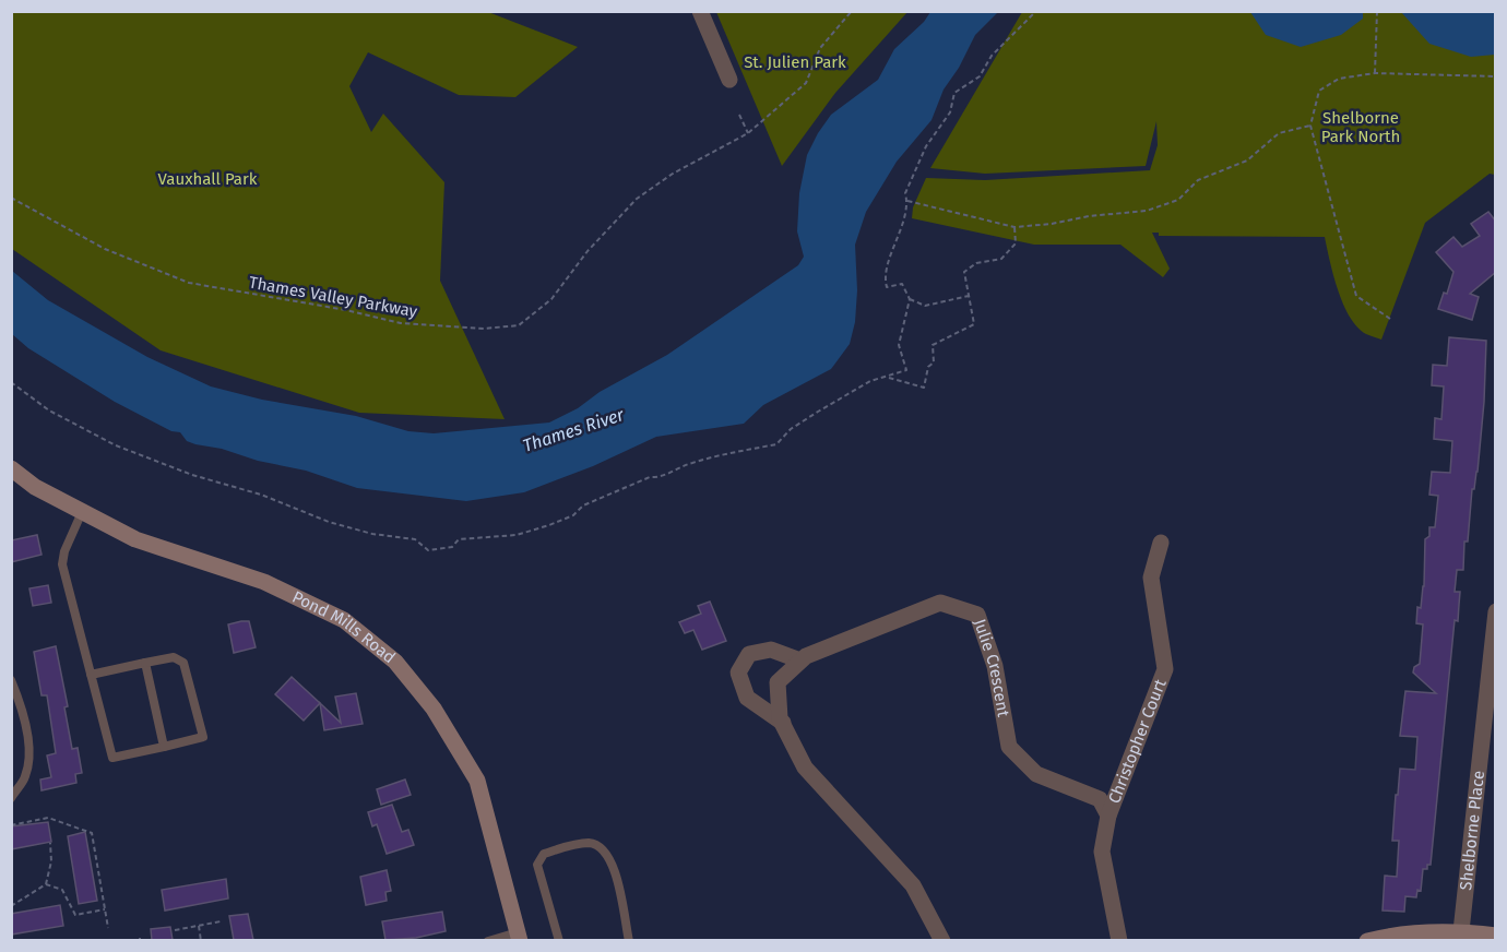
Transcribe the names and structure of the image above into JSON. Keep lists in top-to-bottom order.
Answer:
{
  "streets": {
    "main road": ["Pond Mills Road"],
    "street": ["Julie Crescent", "Christopher Court", "Shelborne Place"],
    "path": ["Thames Valley Parkway"]
  },
  "crossings": [
    ["Julie Crescent", "Christopher Court"]
  ],
  "water": ["Thames River"],
  "parks": ["St. Julien Park", "Shelborne Park North", "Vauxhall Park"]
}
